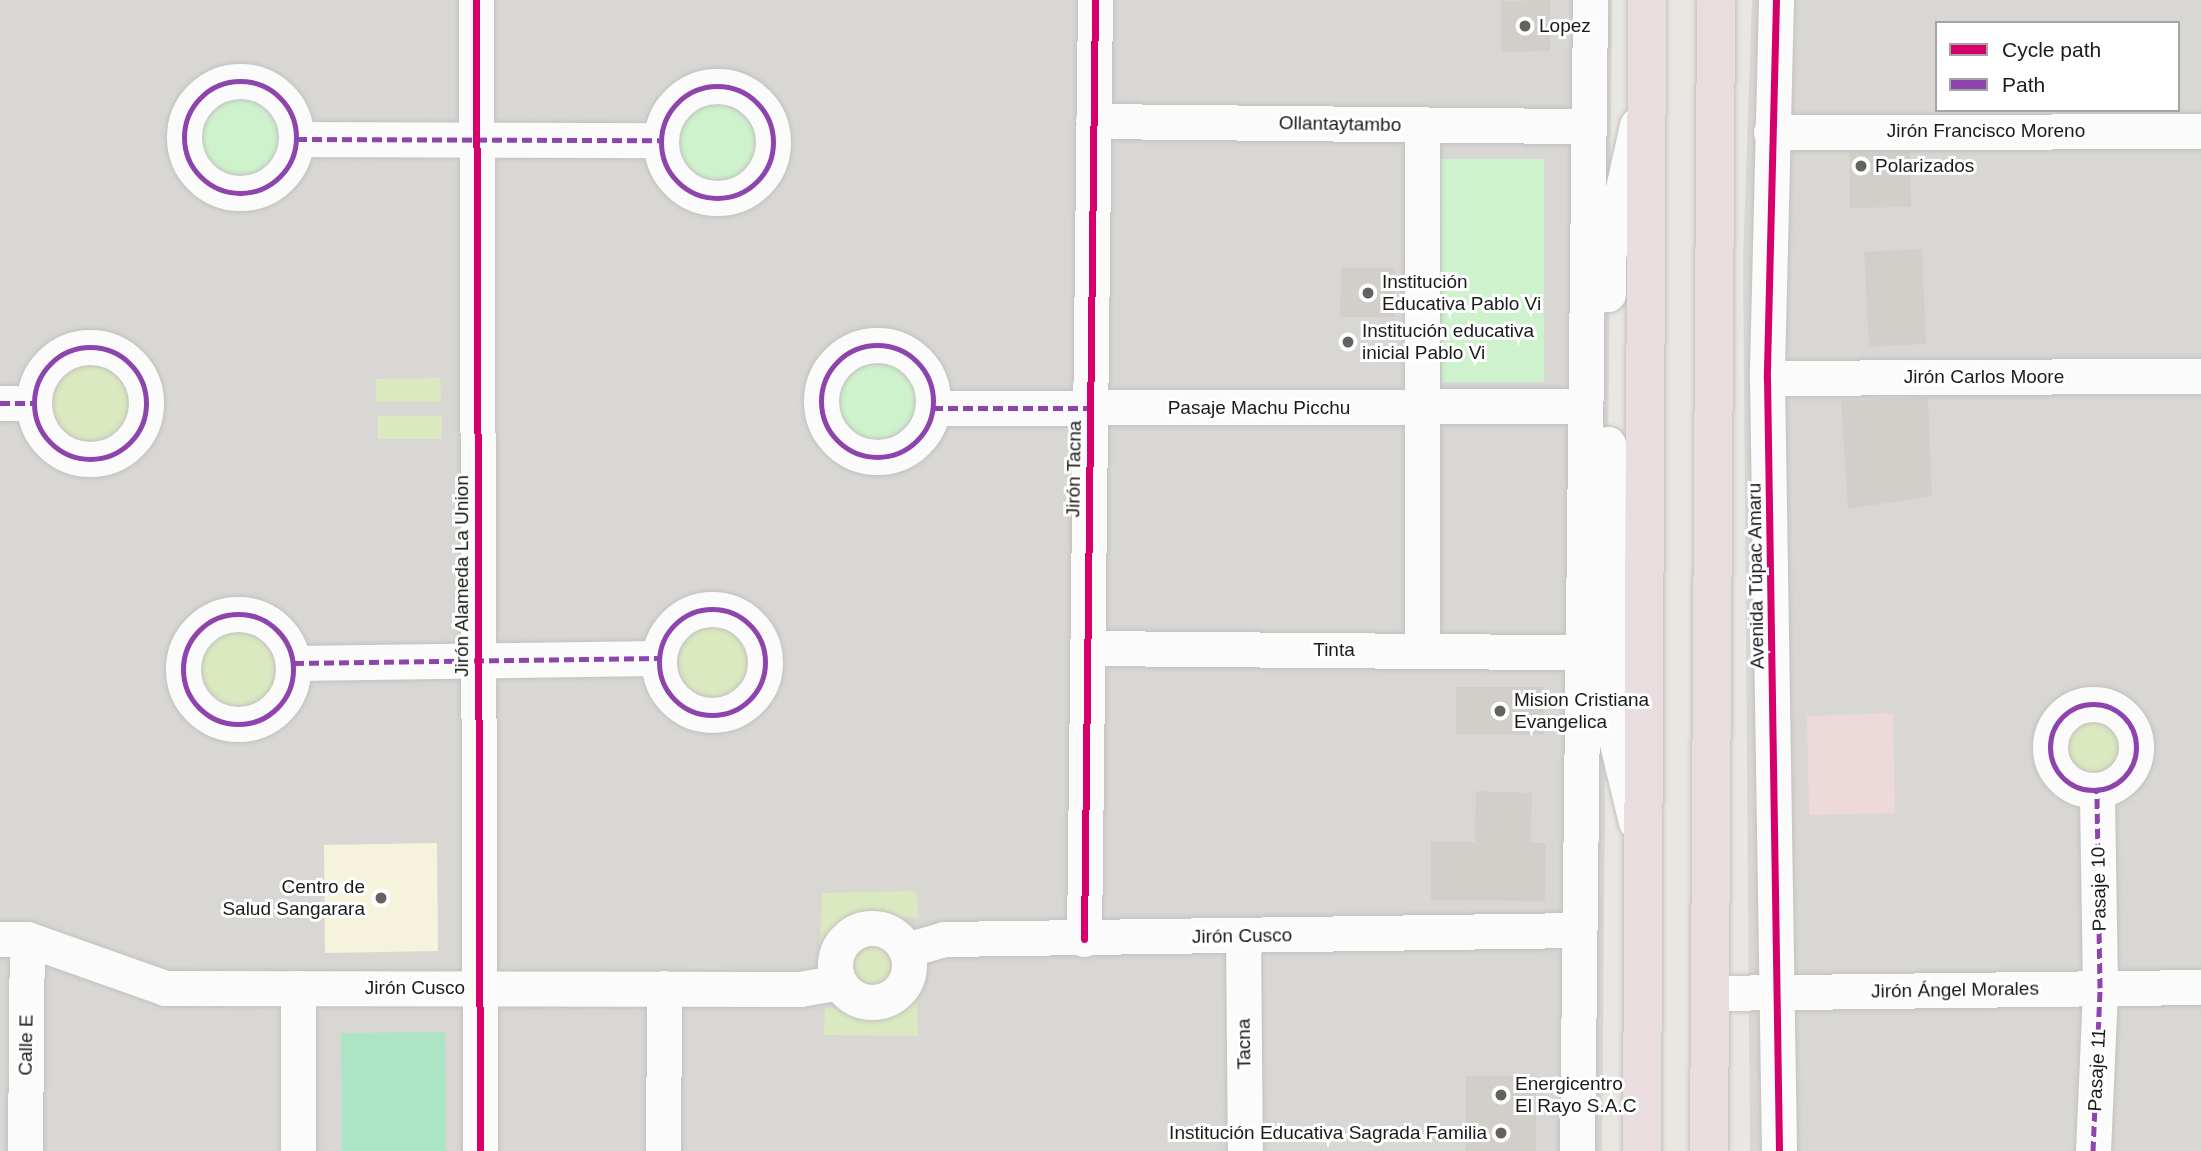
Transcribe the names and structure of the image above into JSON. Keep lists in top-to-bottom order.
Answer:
{
  "streets": {
    "street": [
      "Ollantaytambo",
      "Jirón Francisco Moreno",
      "Jirón Carlos Moore",
      "Pasaje Machu Picchu",
      "Jirón Tacna",
      "Jirón Alameda La Union",
      "Avenida Túpac Amaru",
      "Tinta",
      "Pasaje 10",
      "Jirón Cusco",
      "Jirón Ángel Morales",
      "Tacna",
      "Calle E",
      "Pasaje 11"
    ]
  },
  "crossings": [
    ["Ollantaytambo", "Jirón Tacna"],
    ["Jirón Francisco Moreno", "Avenida Túpac Amaru"],
    ["Jirón Carlos Moore", "Avenida Túpac Amaru"],
    ["Pasaje Machu Picchu", "Jirón Tacna"],
    ["Jirón Tacna", "Tinta"],
    ["Jirón Tacna", "Jirón Cusco"],
    ["Jirón Alameda La Union", "Jirón Cusco"],
    ["Avenida Túpac Amaru", "Jirón Ángel Morales"],
    ["Pasaje 10", "Jirón Ángel Morales"],
    ["Pasaje 10", "Pasaje 11"],
    ["Jirón Cusco", "Tacna"],
    ["Jirón Cusco", "Calle E"],
    ["Jirón Ángel Morales", "Pasaje 11"]
  ],
  "places": [
    "Lopez",
    "Polarizados",
    "Institución Educativa Pablo Vi",
    "Institución educativa inicial Pablo Vi",
    "Mision Cristiana Evangelica",
    "Centro de Salud Sangarara",
    "Energicentro El Rayo S.A.C",
    "Institución Educativa Sagrada Familia"
  ],
  "legend": ["Cycle path", "Path"]
}
